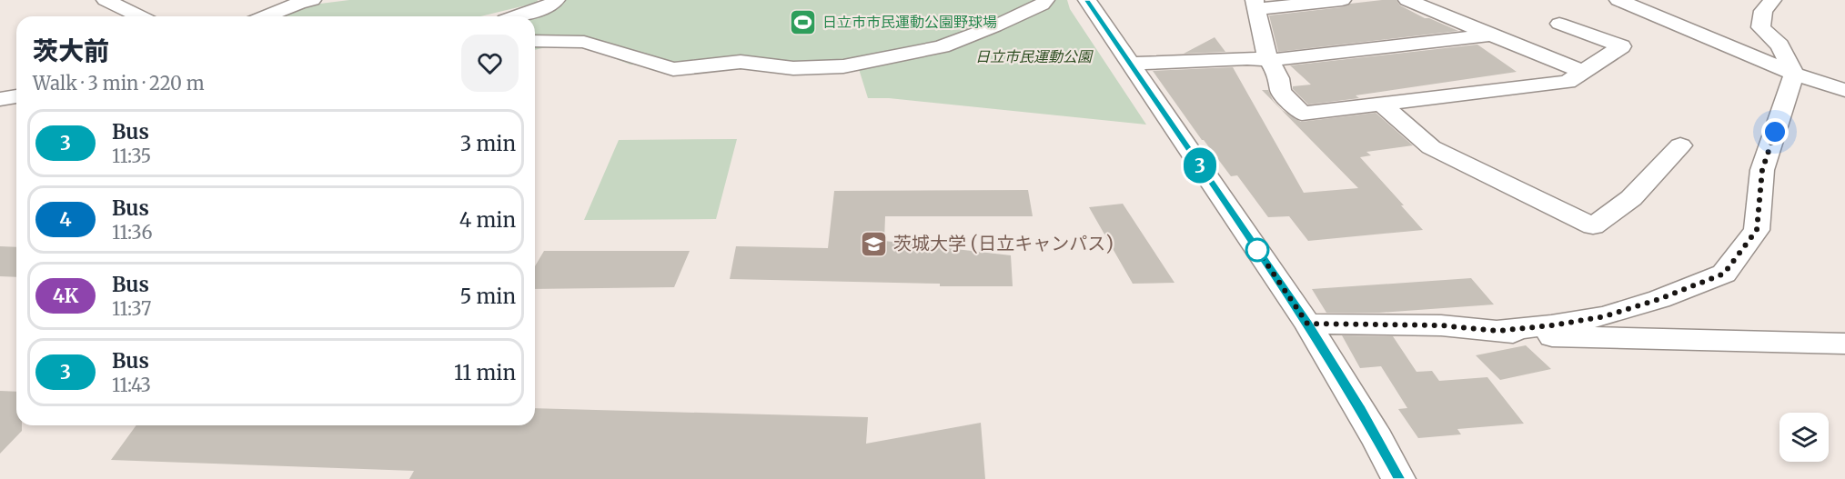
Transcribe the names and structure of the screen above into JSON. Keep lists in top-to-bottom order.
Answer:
{
  "parks": ["日立市民運動公園"],
  "places": {
    "sports": ["日立市市民運動公園野球場"],
    "school or university": ["茨城大学 (日立キャンパス)"]
  },
  "lines": ["bus line 3"],
  "page": {
    "on_map": "3",
    "heading": ["茨大前", "Walk · 3 min · 220 m"],
    "list": [
      {
        "mark": "3",
        "name": "Bus",
        "note": "11:35",
        "value": "3 min"
      },
      {
        "mark": "4",
        "name": "Bus",
        "note": "11:36",
        "value": "4 min"
      },
      {
        "mark": "4K",
        "name": "Bus",
        "note": "11:37",
        "value": "5 min"
      },
      {
        "mark": "3",
        "name": "Bus",
        "note": "11:43",
        "value": "11 min"
      }
    ]
  }
}
